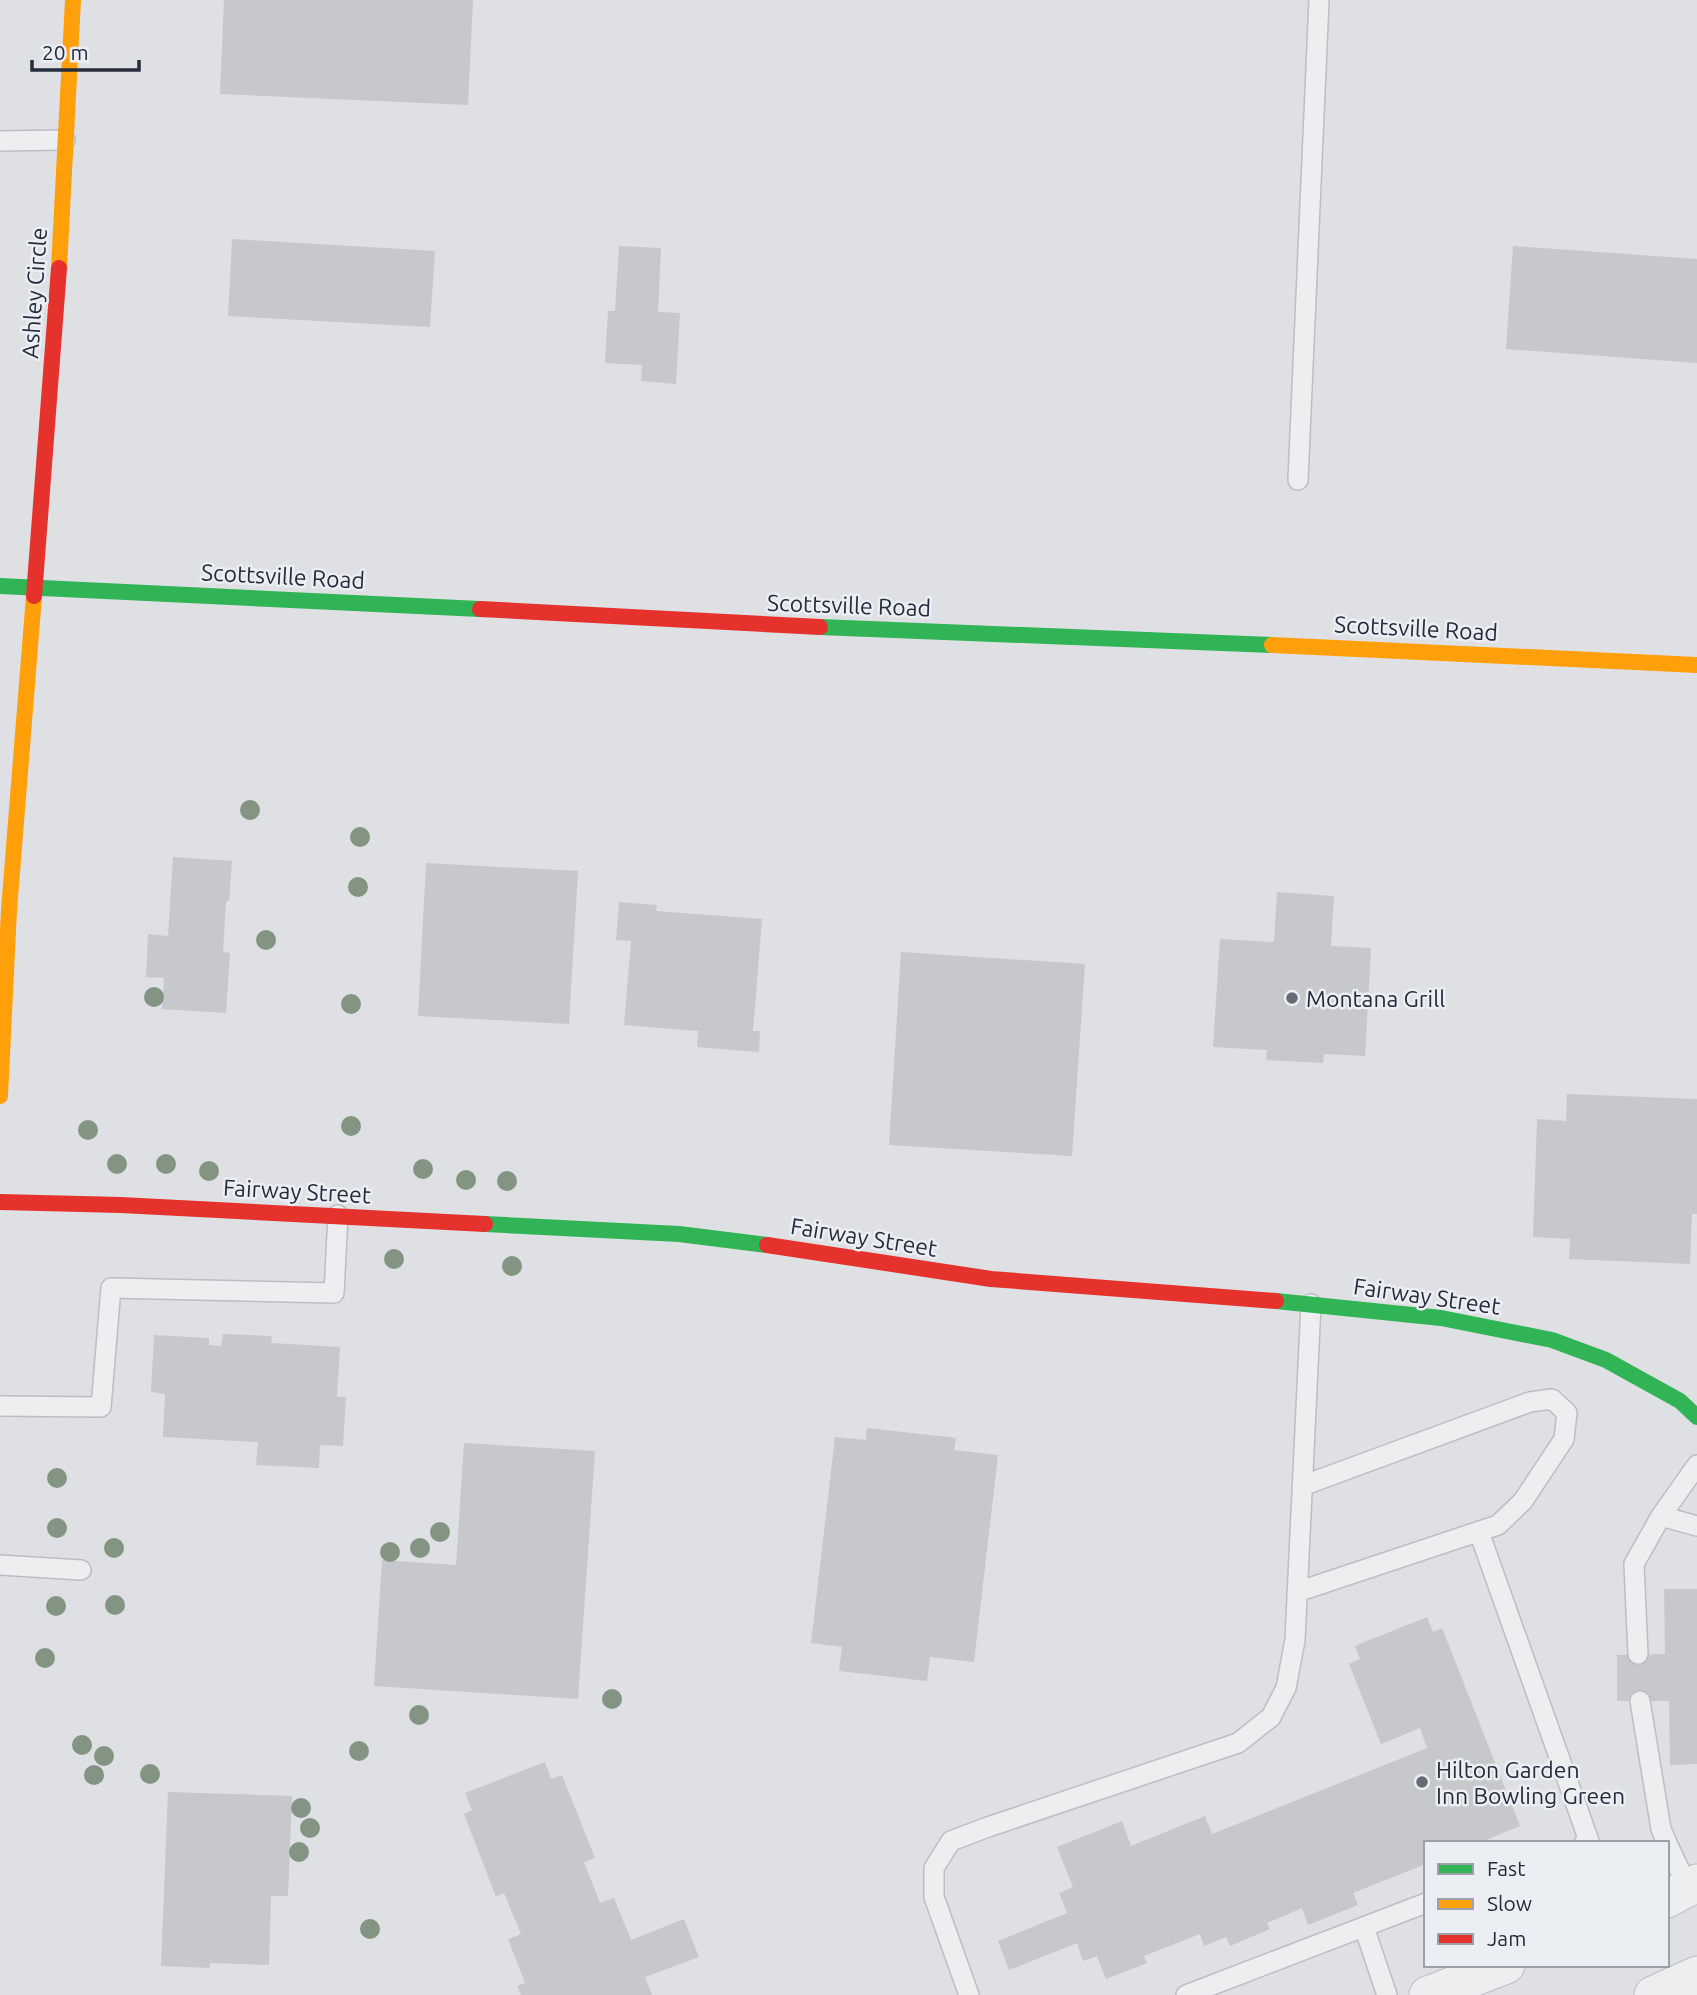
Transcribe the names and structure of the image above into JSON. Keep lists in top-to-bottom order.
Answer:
{
  "streets": {
    "street": ["Ashley Circle", "Scottsville Road", "Fairway Street"]
  },
  "crossings": [
    ["Ashley Circle", "Scottsville Road"]
  ],
  "places": ["Montana Grill", "Hilton Garden Inn Bowling Green"],
  "legend": ["Fast", "Slow", "Jam"],
  "scale_bar": "20 m"
}
